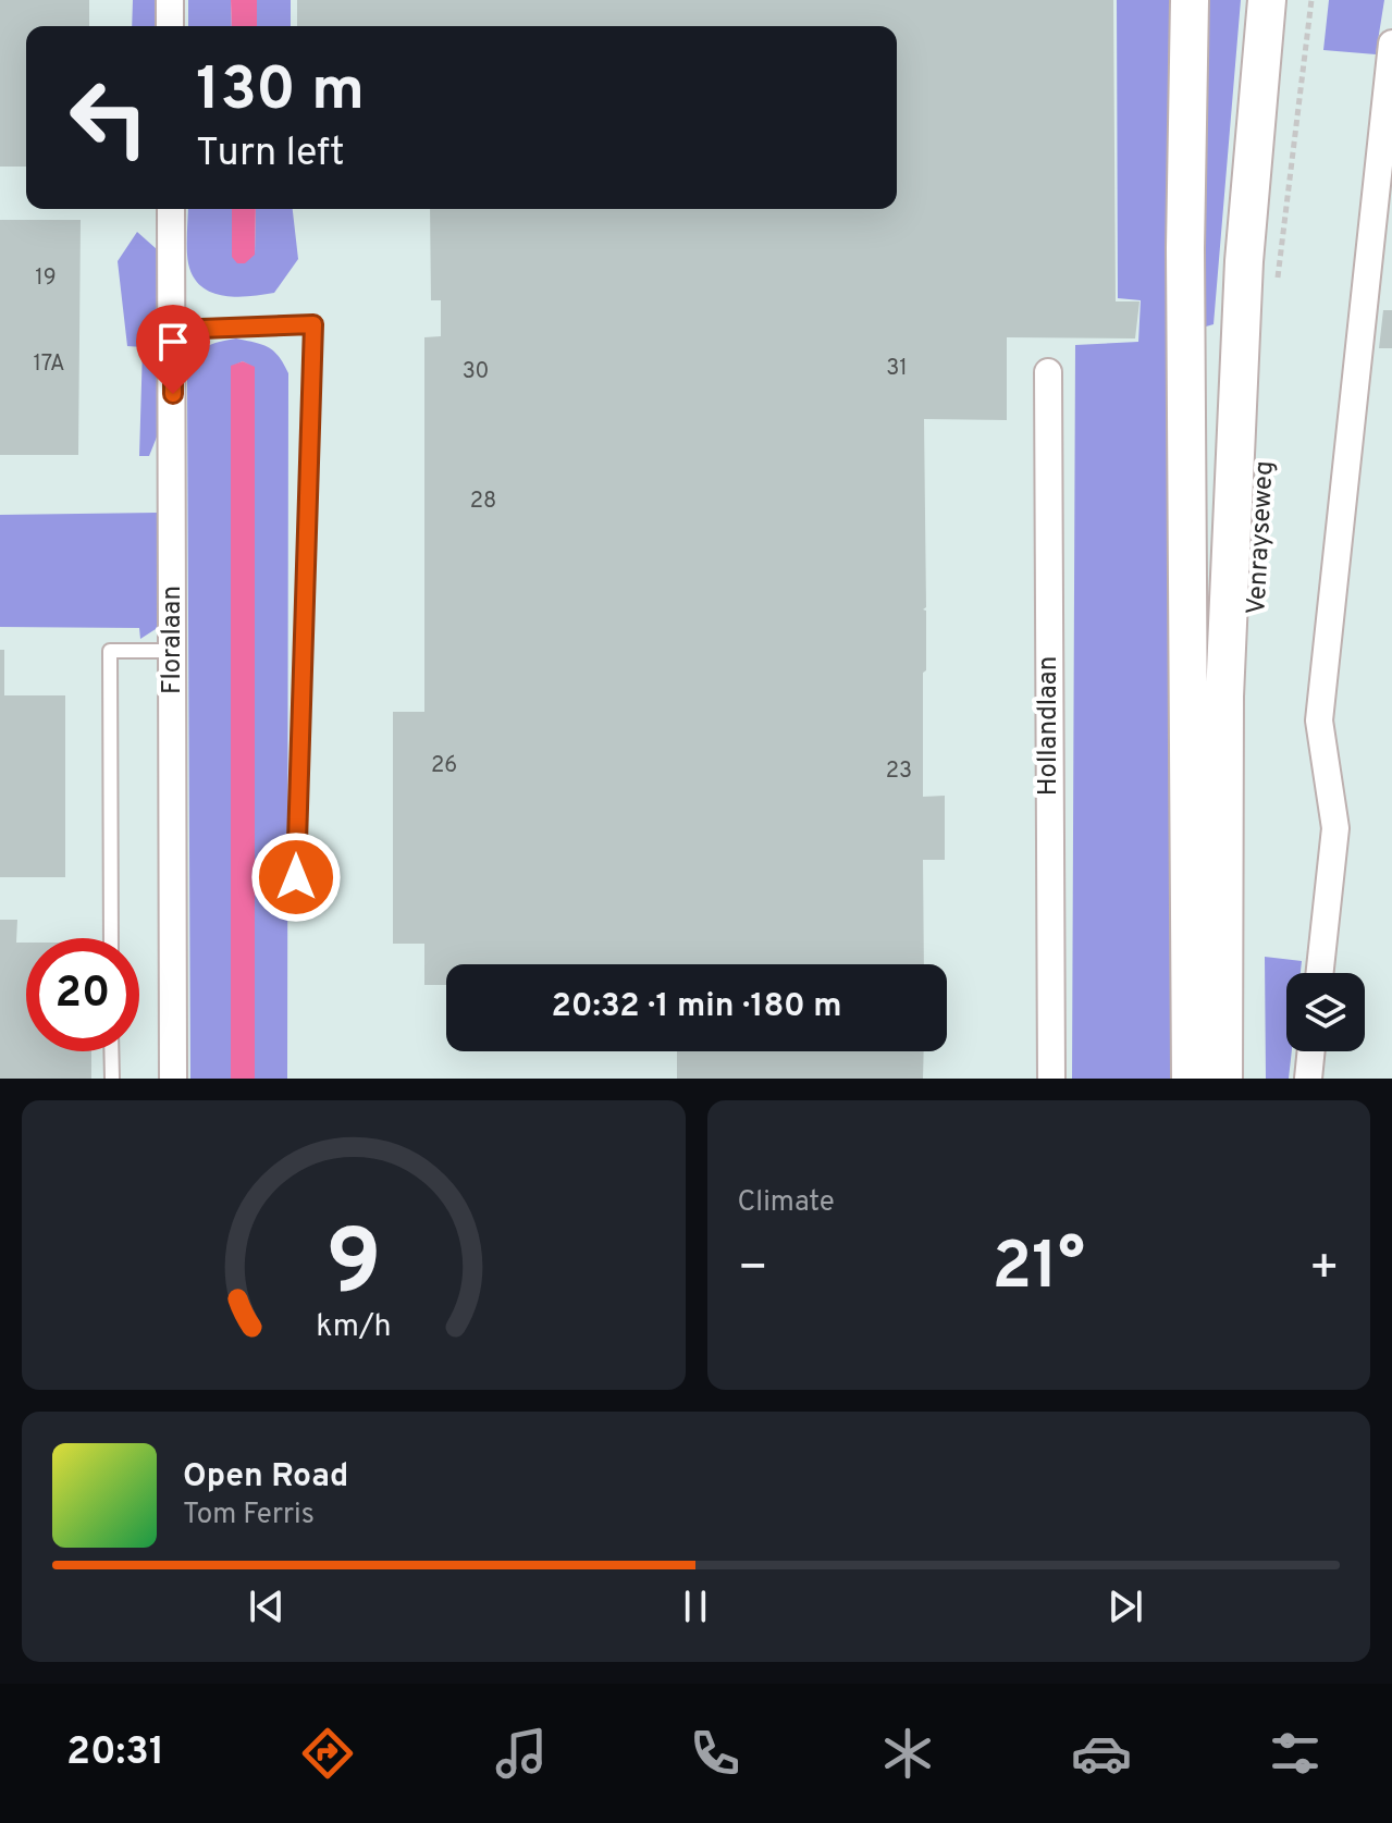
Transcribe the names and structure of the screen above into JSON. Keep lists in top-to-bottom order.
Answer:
{
  "streets": {
    "main road": ["Venrayseweg"],
    "street": ["Floralaan", "Hollandlaan"]
  },
  "house_numbers": [
    "19",
    "17A",
    "31",
    "30",
    "28",
    "26",
    "23"
  ],
  "page": {
    "turn": ["130 m", "Turn left"],
    "limit": "20",
    "trip": "20:32 · 1 min · 180 m",
    "tile": "Climate",
    "heat": ["−", "21°", "+"],
    "song": ["Open Road", "Tom Ferris"],
    "tabs": "20:31",
    "gauge": ["9", "km/h"]
  }
}
